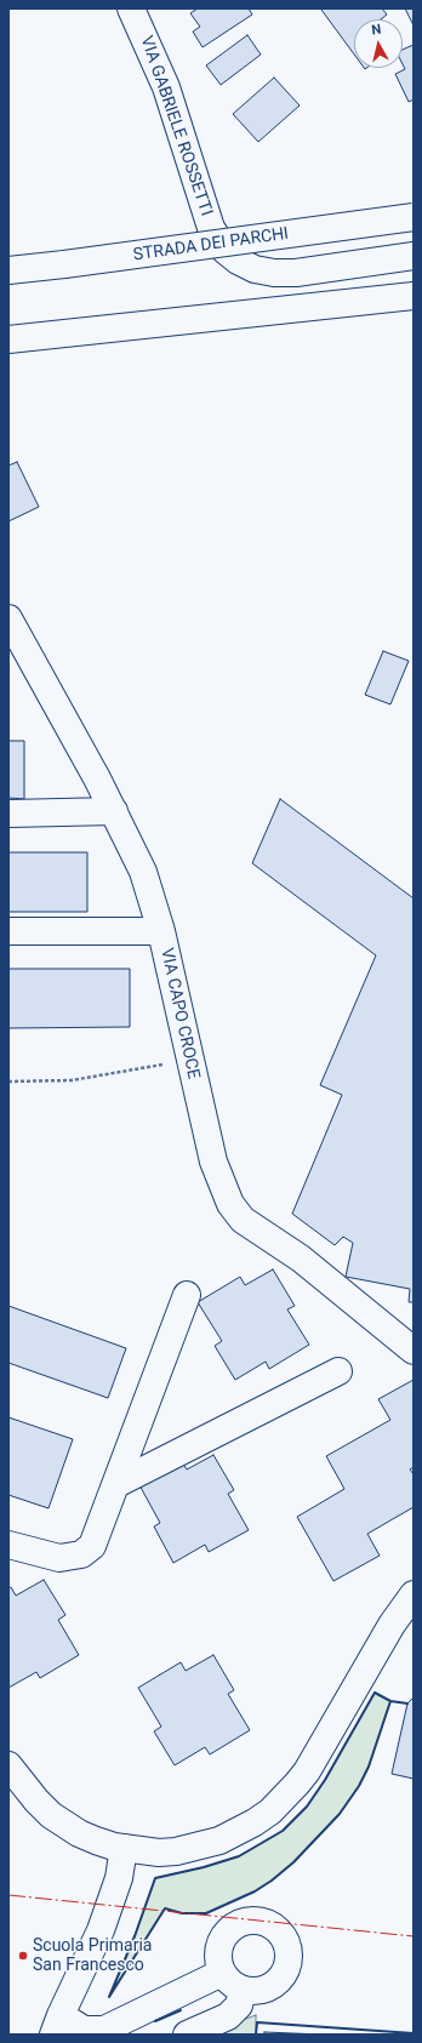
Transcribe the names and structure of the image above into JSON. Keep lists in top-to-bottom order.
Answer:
{
  "streets": {
    "main road": ["VIA GABRIELE ROSSETTI", "STRADA DEI PARCHI", "VIA CAPO CROCE"]
  },
  "places": ["Scuola Primaria San Francesco"],
  "north": "top"
}
